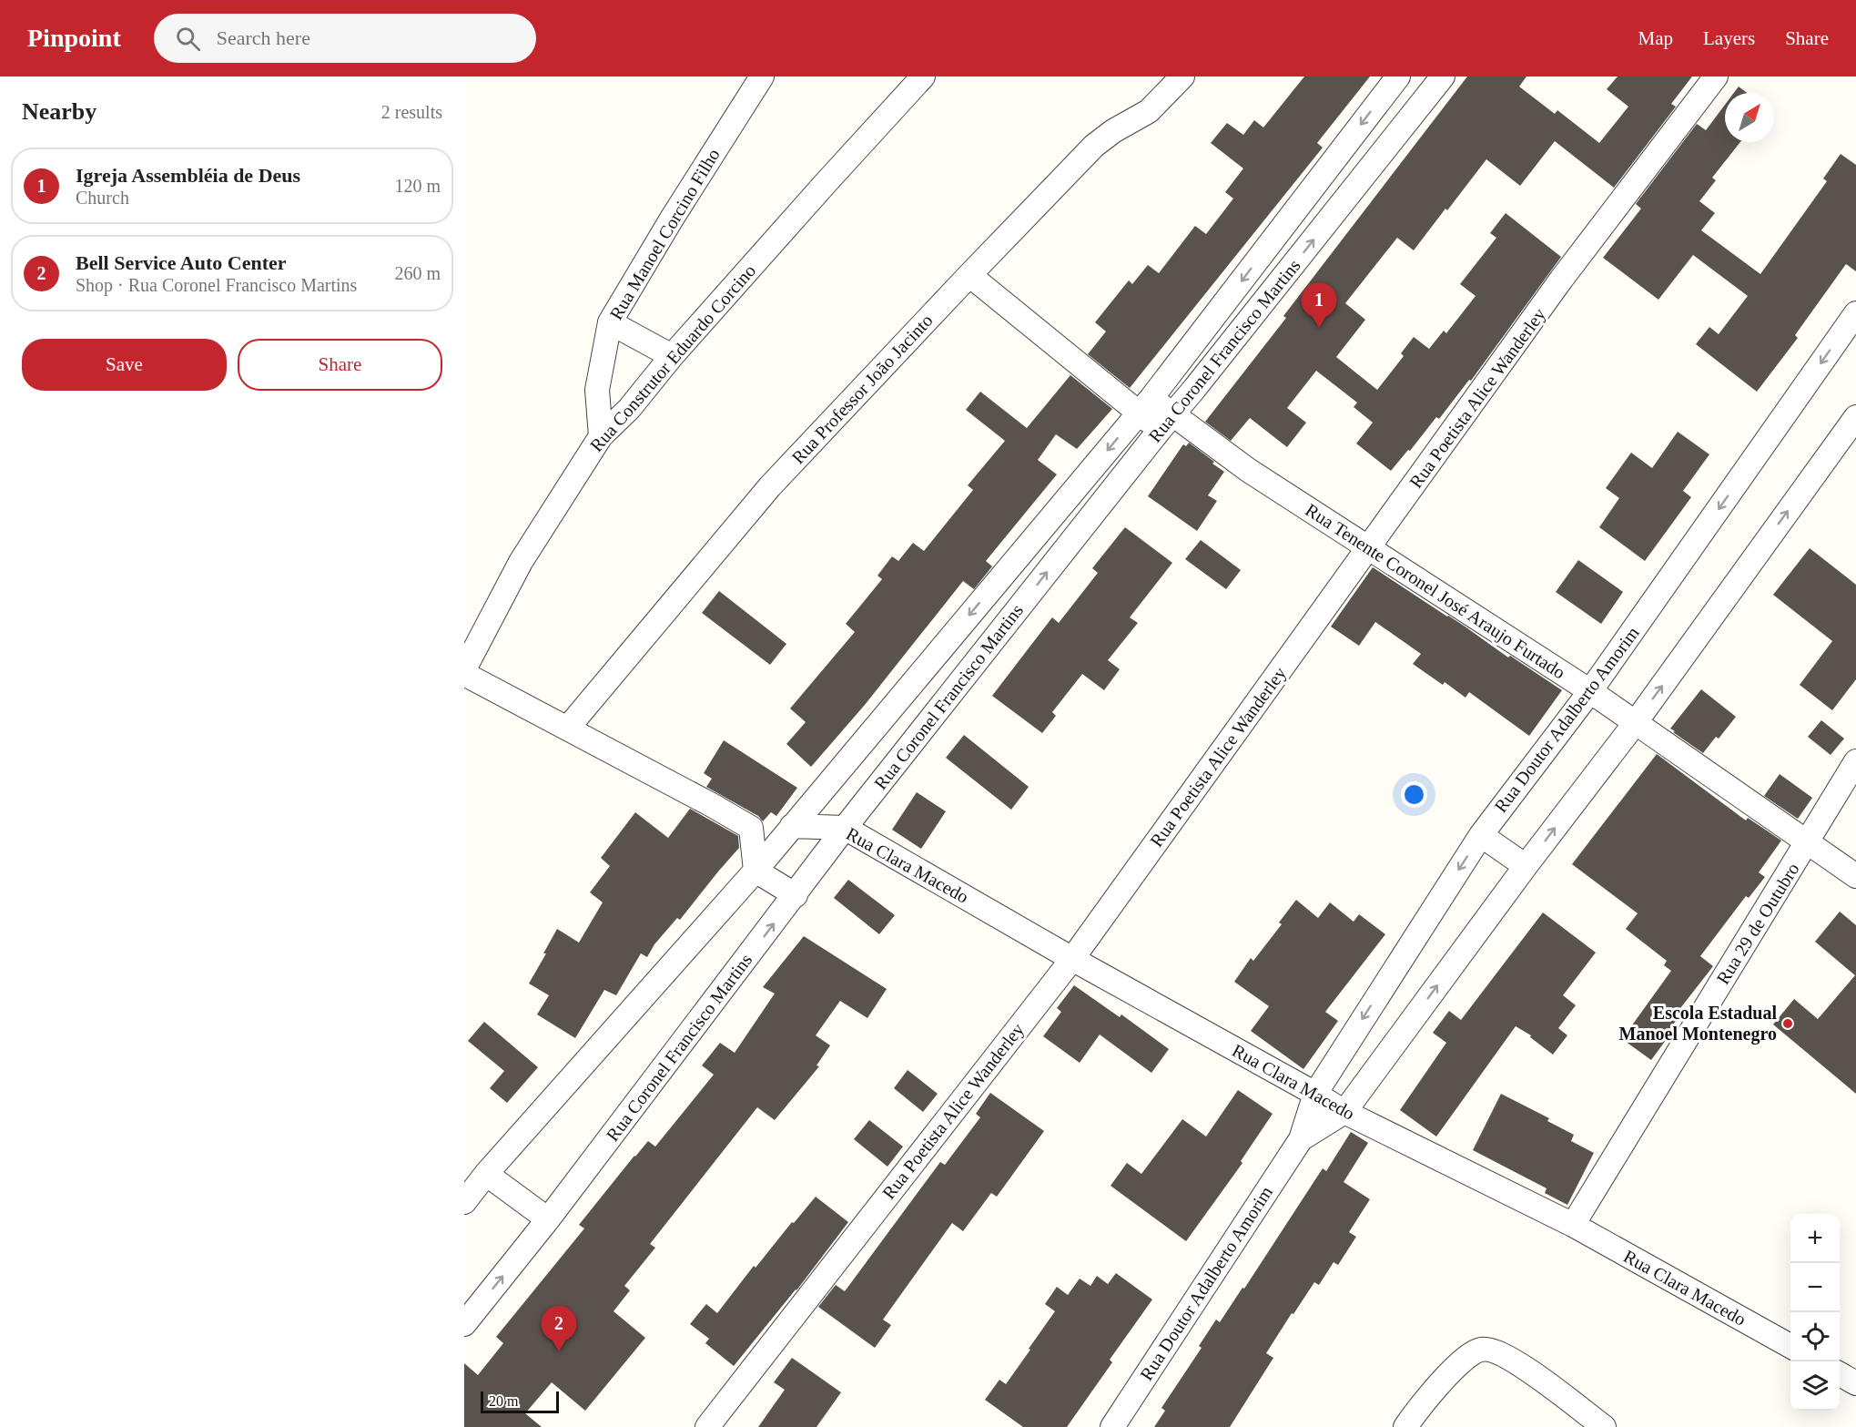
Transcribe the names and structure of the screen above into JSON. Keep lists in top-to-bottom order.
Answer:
{
  "streets": {
    "street": [
      "Rua Manoel Corcino Filho",
      "Rua Coronel Francisco Martins",
      "Rua Construtor Eduardo Corcino",
      "Rua Professor João Jacinto",
      "Rua Poetista Alice Wanderley",
      "Rua Tenente Coronel José Araujo Furtado",
      "Rua Doutor Adalberto Amorim",
      "Rua Clara Macedo",
      "Rua 29 de Outubro"
    ]
  },
  "crossings": [
    ["Rua Manoel Corcino Filho", "Rua Construtor Eduardo Corcino"],
    ["Rua Coronel Francisco Martins", "Rua Tenente Coronel José Araujo Furtado"],
    ["Rua Coronel Francisco Martins", "Rua Clara Macedo"],
    ["Rua Professor João Jacinto", "Rua Tenente Coronel José Araujo Furtado"],
    ["Rua Poetista Alice Wanderley", "Rua Tenente Coronel José Araujo Furtado"],
    ["Rua Poetista Alice Wanderley", "Rua Clara Macedo"],
    ["Rua Tenente Coronel José Araujo Furtado", "Rua Doutor Adalberto Amorim"],
    ["Rua Tenente Coronel José Araujo Furtado", "Rua 29 de Outubro"],
    ["Rua Doutor Adalberto Amorim", "Rua Clara Macedo"],
    ["Rua Clara Macedo", "Rua 29 de Outubro"]
  ],
  "places": ["Escola Estadual Manoel Montenegro"],
  "scale_bar": "20 m",
  "north": "top right",
  "page": {
    "header": "Pinpoint",
    "search": "Search here",
    "nav": ["Map", "Layers", "Share"],
    "heading": ["Nearby", "2 results"],
    "list": [
      {
        "mark": "1",
        "name": "Igreja Assembléia de Deus",
        "note": "Church",
        "value": "120 m"
      },
      {
        "mark": "2",
        "name": "Bell Service Auto Center",
        "note": "Shop · Rua Coronel Francisco Martins",
        "value": "260 m"
      }
    ],
    "pins": ["1", "2"],
    "buttons": ["Save", "Share"],
    "map_buttons": ["+", "−"],
    "scale": "20 m"
  }
}
